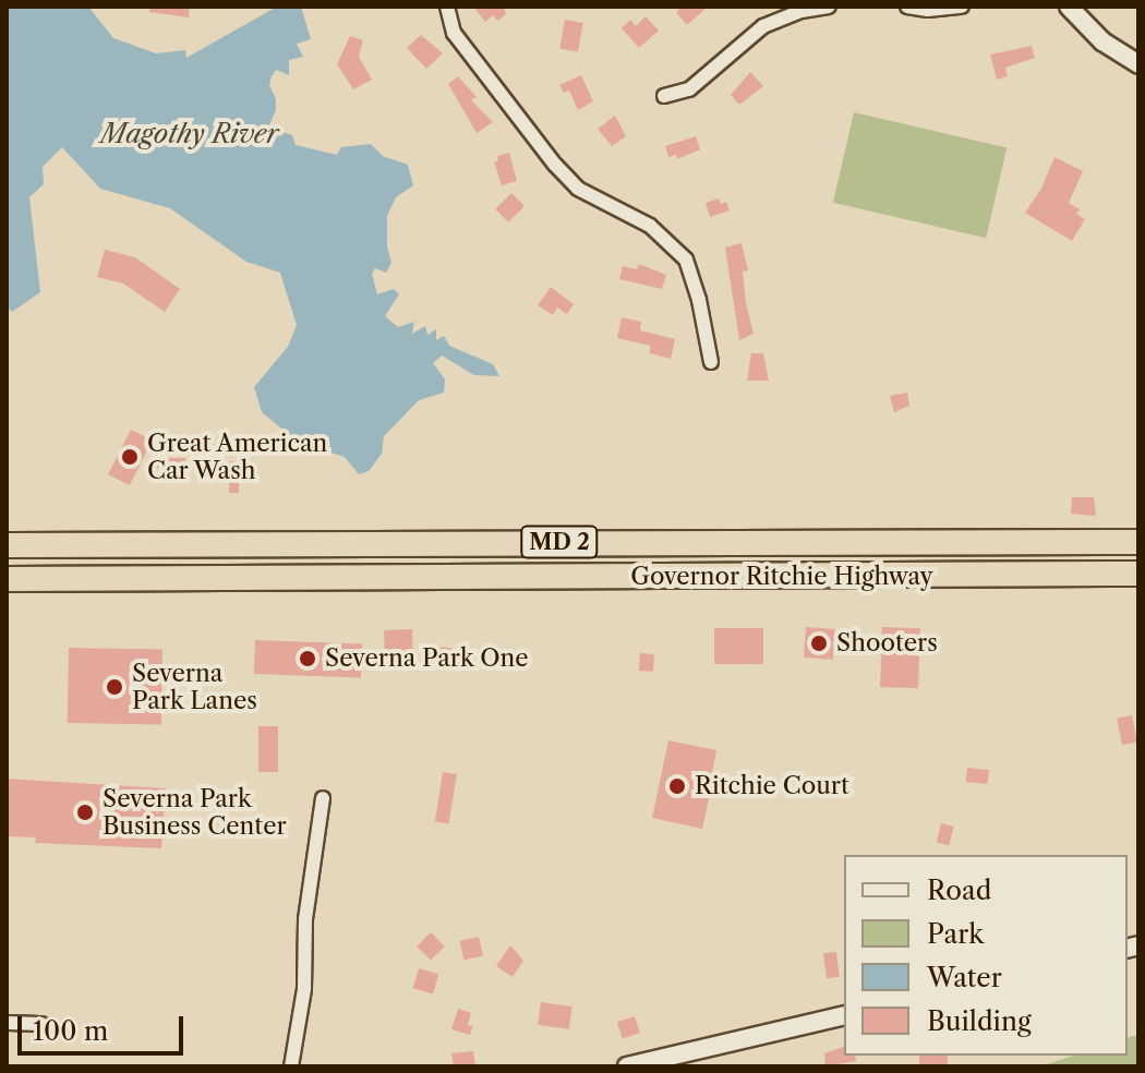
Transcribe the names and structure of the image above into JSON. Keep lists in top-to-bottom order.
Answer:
{
  "streets": {
    "highway": ["MD 2", "Governor Ritchie Highway"]
  },
  "water": ["Magothy River"],
  "places": [
    "Great American Car Wash",
    "Shooters",
    "Severna Park One",
    "Severna Park Lanes",
    "Ritchie Court",
    "Severna Park Business Center"
  ],
  "legend": [
    "Road",
    "Park",
    "Water",
    "Building"
  ],
  "scale_bar": "100 m"
}
